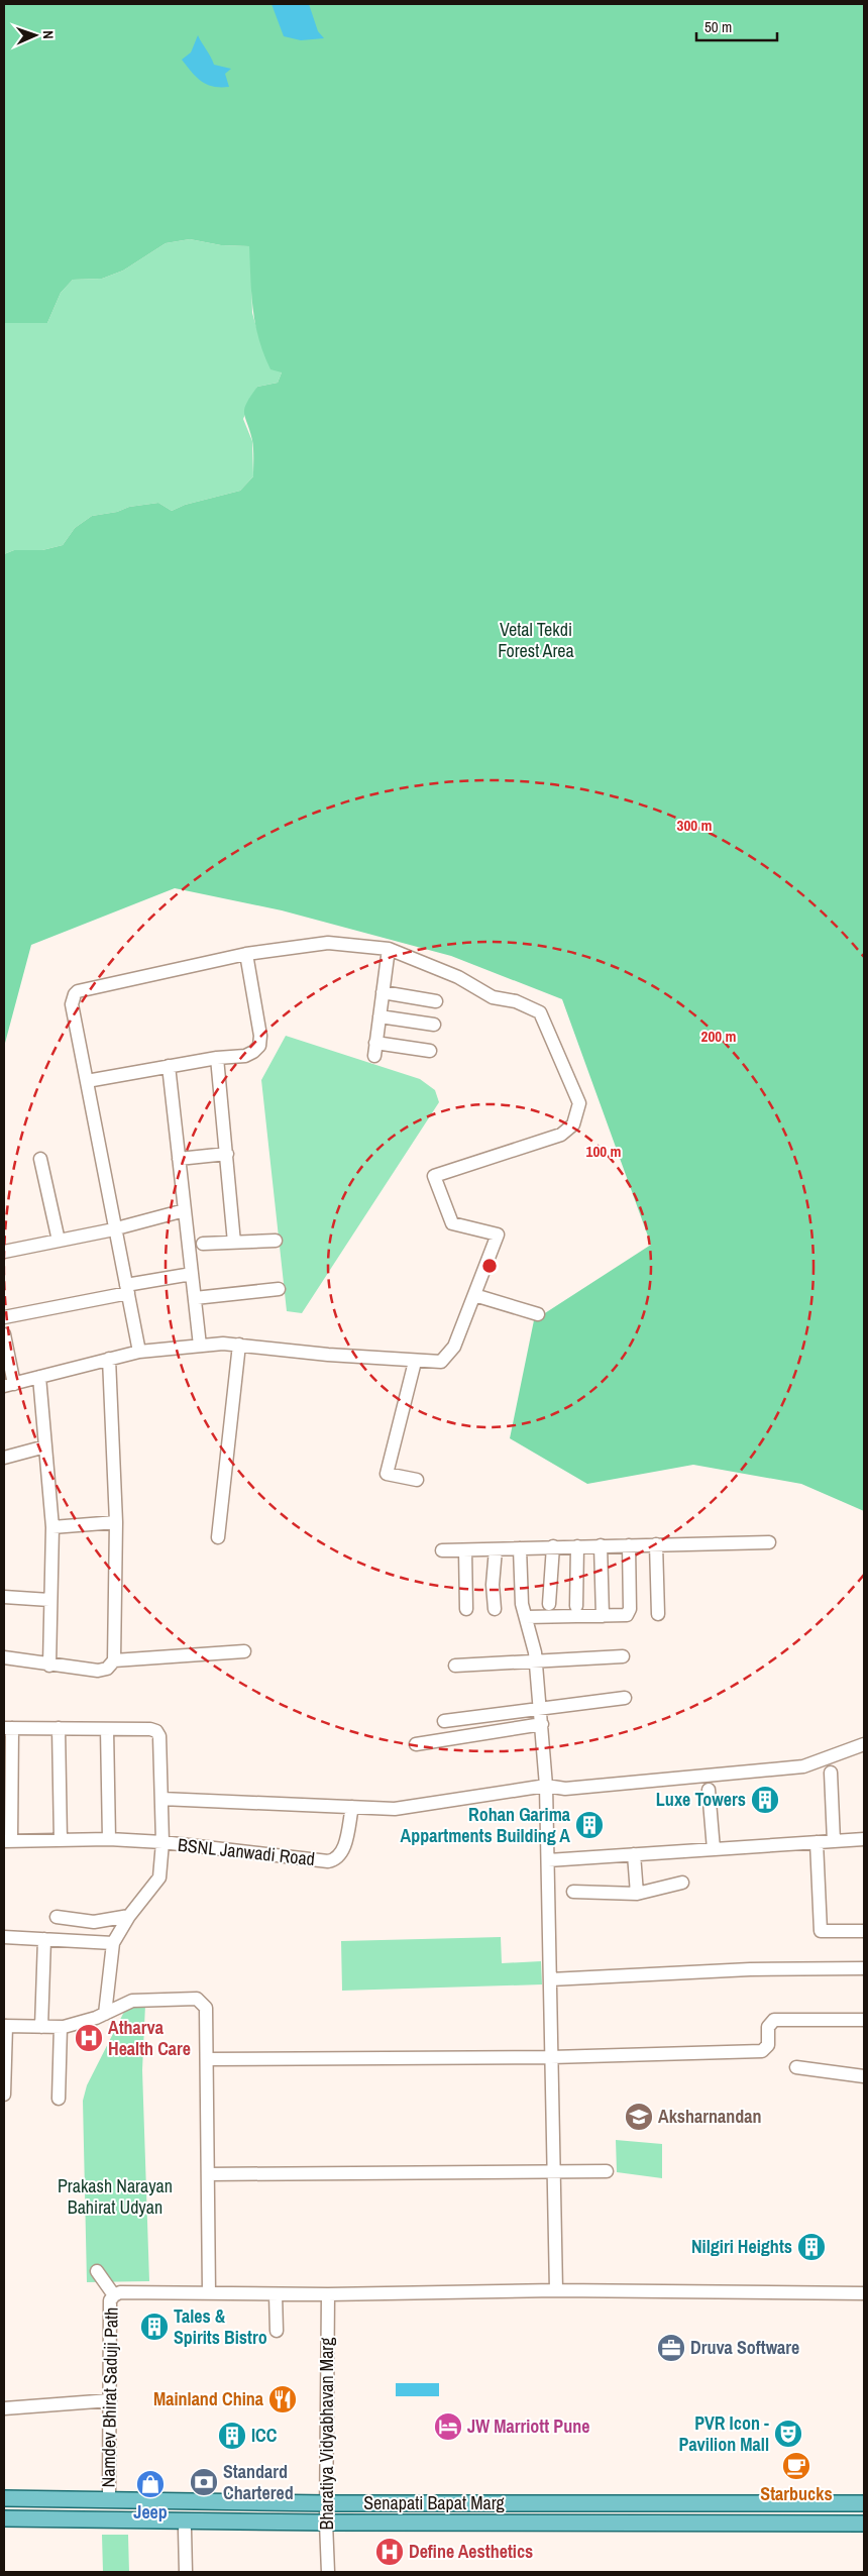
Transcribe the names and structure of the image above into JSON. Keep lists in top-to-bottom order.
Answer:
{
  "streets": {
    "main road": ["Senapati Bapat Marg"],
    "street": ["BSNL Janwadi Road", "Namdev Bhirat Saduji Path", "Bharatiya Vidyabhavan Marg"]
  },
  "crossings": [
    ["Namdev Bhirat Saduji Path", "Senapati Bapat Marg"],
    ["Bharatiya Vidyabhavan Marg", "Senapati Bapat Marg"]
  ],
  "parks": ["Vetal Tekdi Forest Area", "Prakash Narayan Bahirat Udyan"],
  "places": {
    "building": [
      "Luxe Towers",
      "Rohan Garima Appartments Building A",
      "Nilgiri Heights",
      "Tales & Spirits Bistro",
      "ICC"
    ],
    "hospital": ["Atharva Health Care", "Define Aesthetics"],
    "school or university": ["Aksharnandan"],
    "office": ["Druva Software"],
    "restaurant": ["Mainland China"],
    "hotel": ["JW Marriott Pune"],
    "theatre": ["PVR Icon - Pavilion Mall"],
    "cafe": ["Starbucks"],
    "bank": ["Standard Chartered"],
    "shop": ["Jeep"]
  },
  "scale_bar": "50 m",
  "north": "right",
  "rings": ["300 m", "200 m", "100 m"]
}
